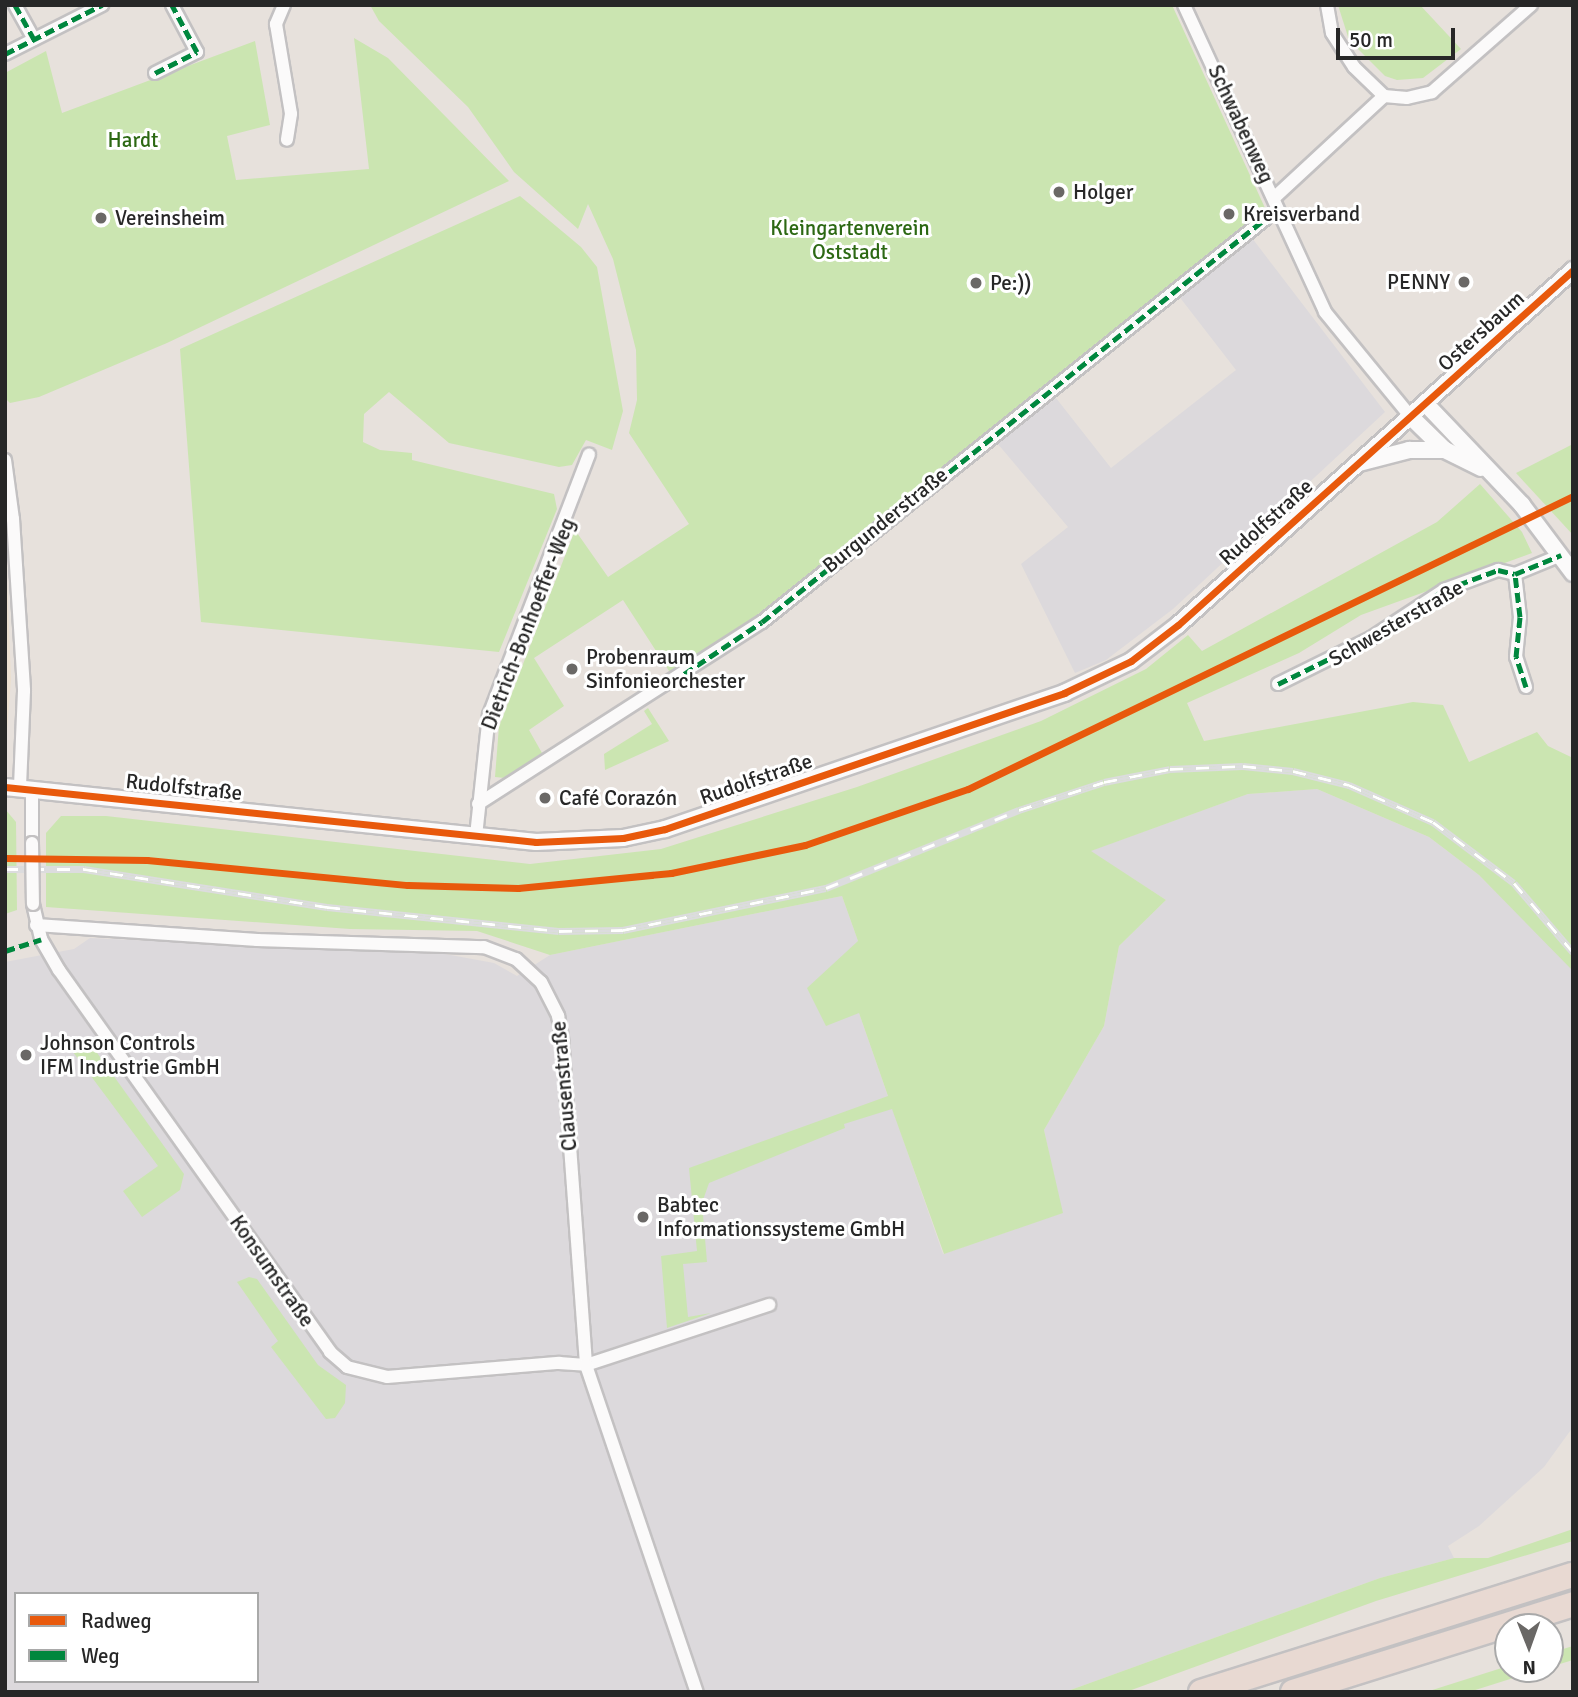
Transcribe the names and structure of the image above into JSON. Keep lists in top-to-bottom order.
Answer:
{
  "streets": {
    "street": [
      "Schwabenweg",
      "Ostersbaum",
      "Burgunderstraße",
      "Rudolfstraße",
      "Schwesterstraße",
      "Dietrich-Bonhoeffer-Weg",
      "Clausenstraße",
      "Konsumstraße"
    ]
  },
  "crossings": [
    ["Schwabenweg", "Ostersbaum"],
    ["Schwabenweg", "Burgunderstraße"],
    ["Schwabenweg", "Rudolfstraße"],
    ["Ostersbaum", "Rudolfstraße"],
    ["Burgunderstraße", "Dietrich-Bonhoeffer-Weg"],
    ["Rudolfstraße", "Dietrich-Bonhoeffer-Weg"],
    ["Rudolfstraße", "Konsumstraße"],
    ["Clausenstraße", "Konsumstraße"]
  ],
  "parks": ["Hardt", "Kleingartenverein Oststadt"],
  "places": [
    "Holger",
    "Kreisverband",
    "Vereinsheim",
    "PENNY",
    "Pe:))",
    "Probenraum Sinfonieorchester",
    "Café Corazón",
    "Johnson Controls IFM Industrie GmbH",
    "Babtec Informationssysteme GmbH"
  ],
  "legend": ["Radweg", "Weg"],
  "scale_bar": "50 m",
  "north": "bottom"
}
